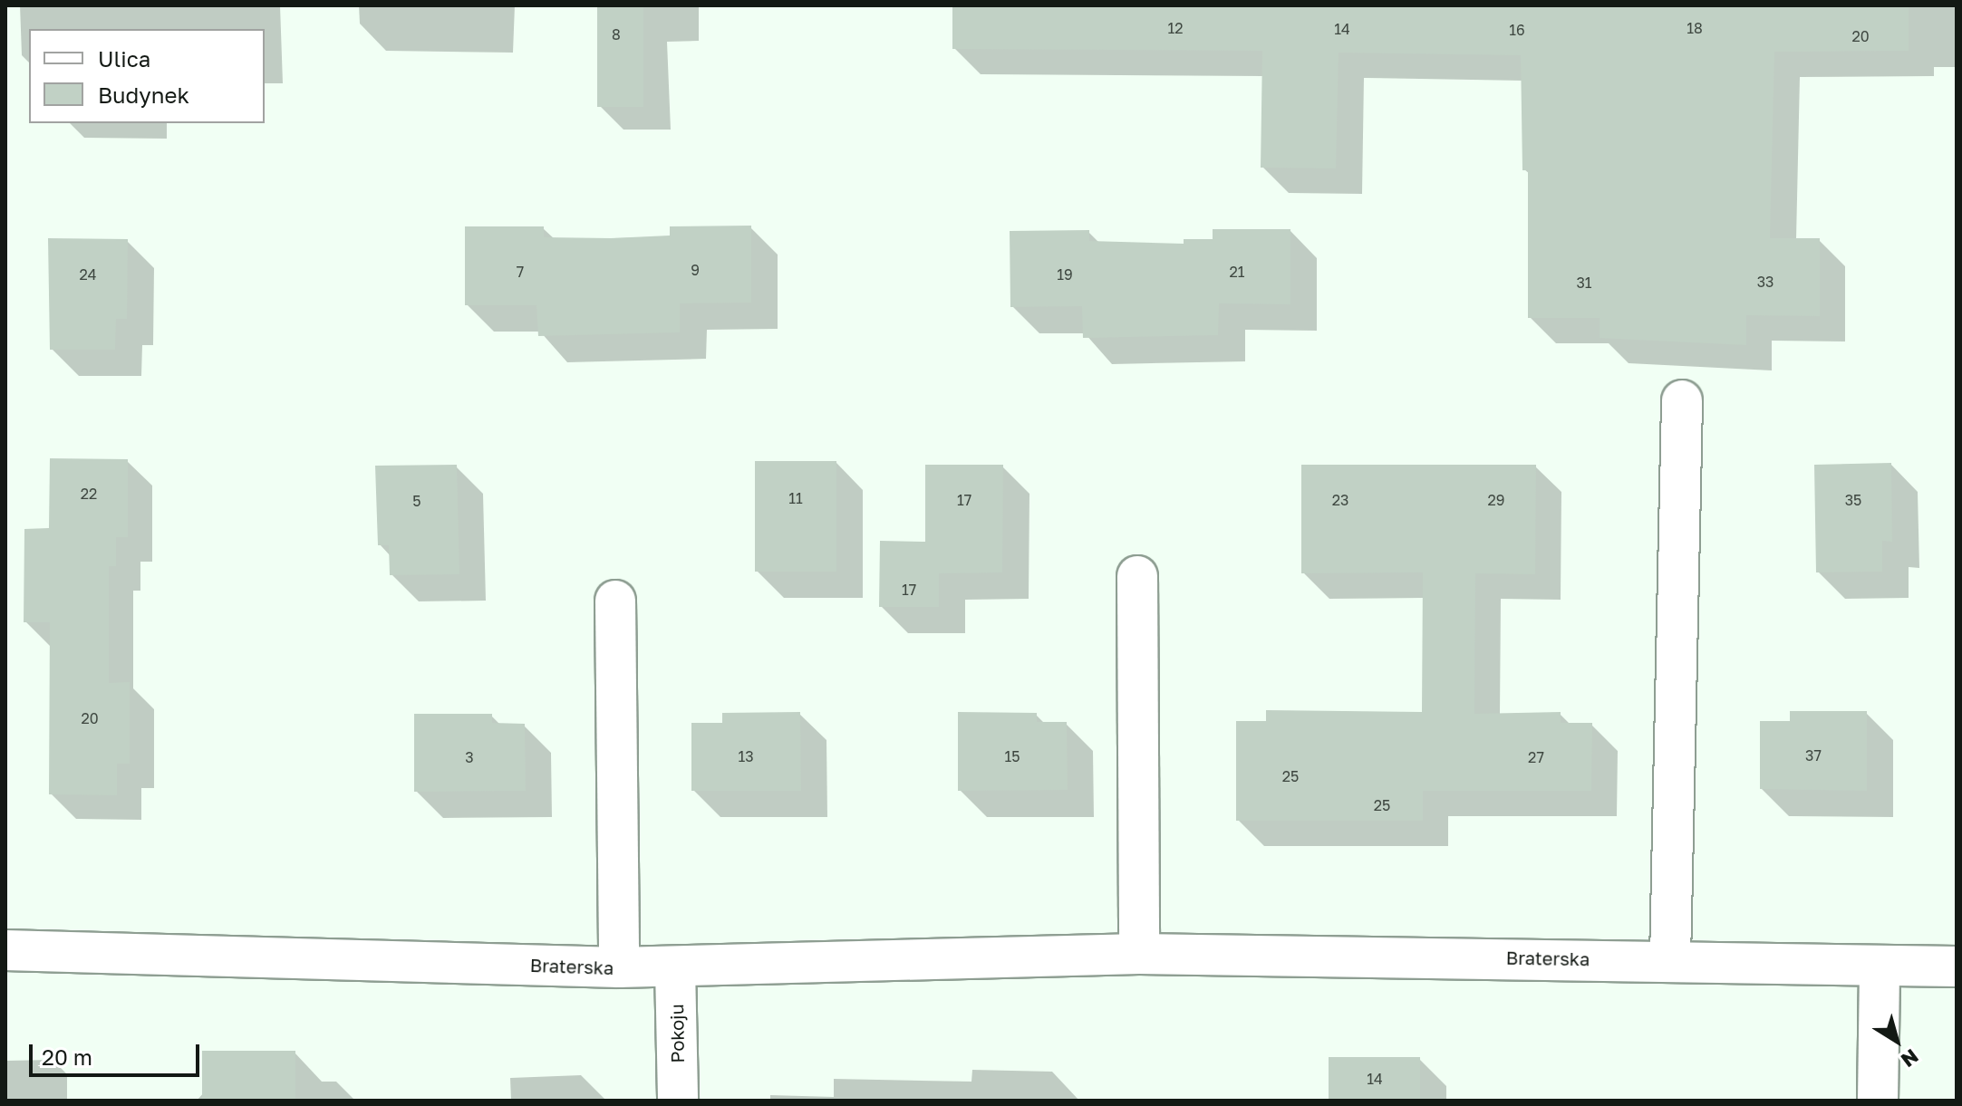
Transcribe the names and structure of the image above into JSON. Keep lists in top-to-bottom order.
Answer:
{
  "streets": {
    "street": ["Braterska", "Pokoju"]
  },
  "crossings": [
    ["Braterska", "Pokoju"]
  ],
  "house_numbers": [
    "12",
    "18",
    "14",
    "16",
    "8",
    "20",
    "9",
    "7",
    "21",
    "24",
    "19",
    "33",
    "31",
    "22",
    "11",
    "17",
    "23",
    "29",
    "35",
    "5",
    "17",
    "20",
    "37",
    "13",
    "15",
    "3",
    "27",
    "25",
    "25",
    "14"
  ],
  "legend": ["Ulica", "Budynek"],
  "scale_bar": "20 m",
  "north": "bottom right"
}
